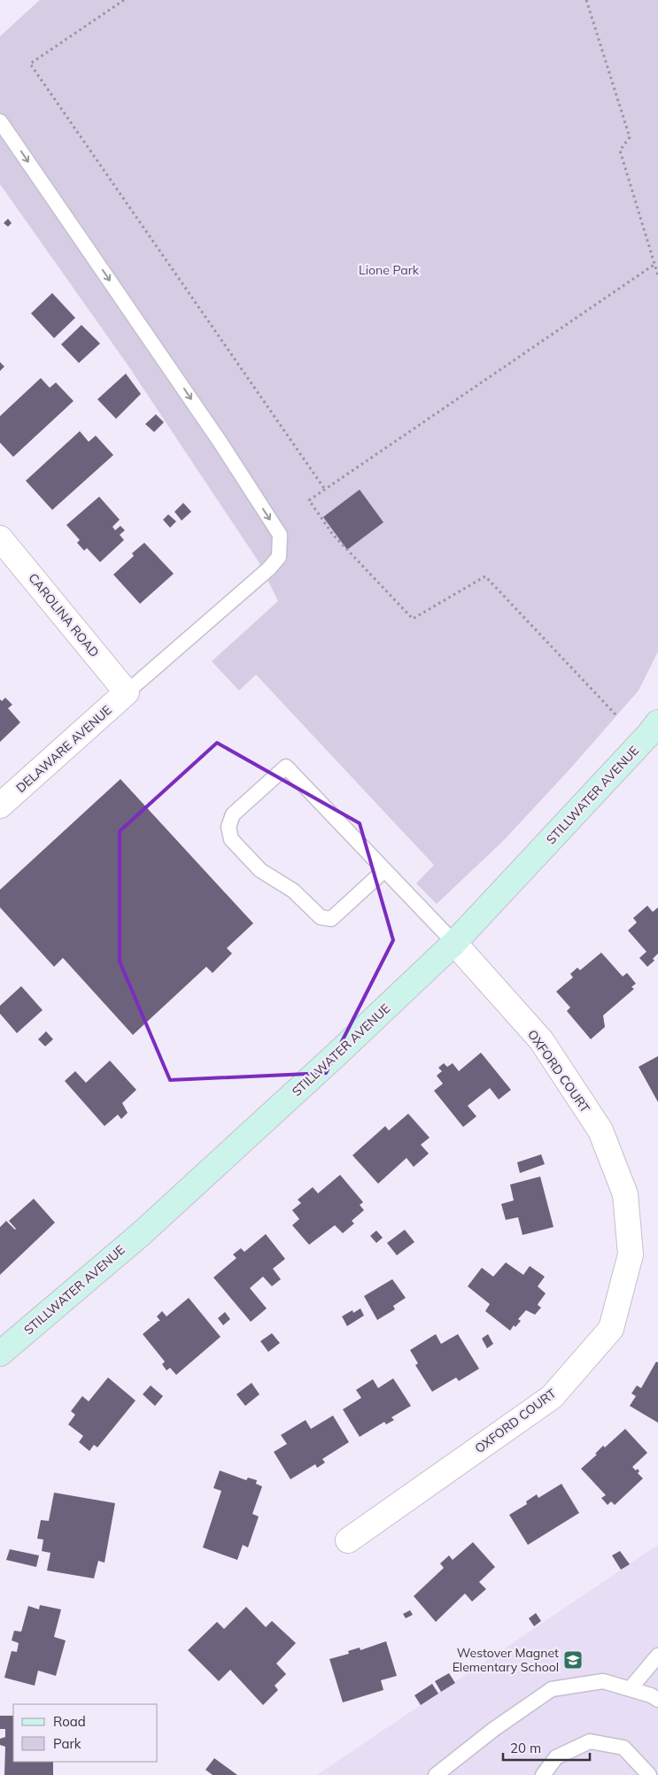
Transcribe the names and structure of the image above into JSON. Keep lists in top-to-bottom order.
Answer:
{
  "streets": {
    "main road": ["STILLWATER AVENUE"],
    "street": ["CAROLINA ROAD", "DELAWARE AVENUE", "OXFORD COURT"]
  },
  "crossings": [
    ["CAROLINA ROAD", "DELAWARE AVENUE"],
    ["STILLWATER AVENUE", "OXFORD COURT"]
  ],
  "parks": ["Lione Park"],
  "places": {
    "school or university": ["Westover Magnet Elementary School"]
  },
  "legend": ["Road", "Park"],
  "scale_bar": "20 m"
}
